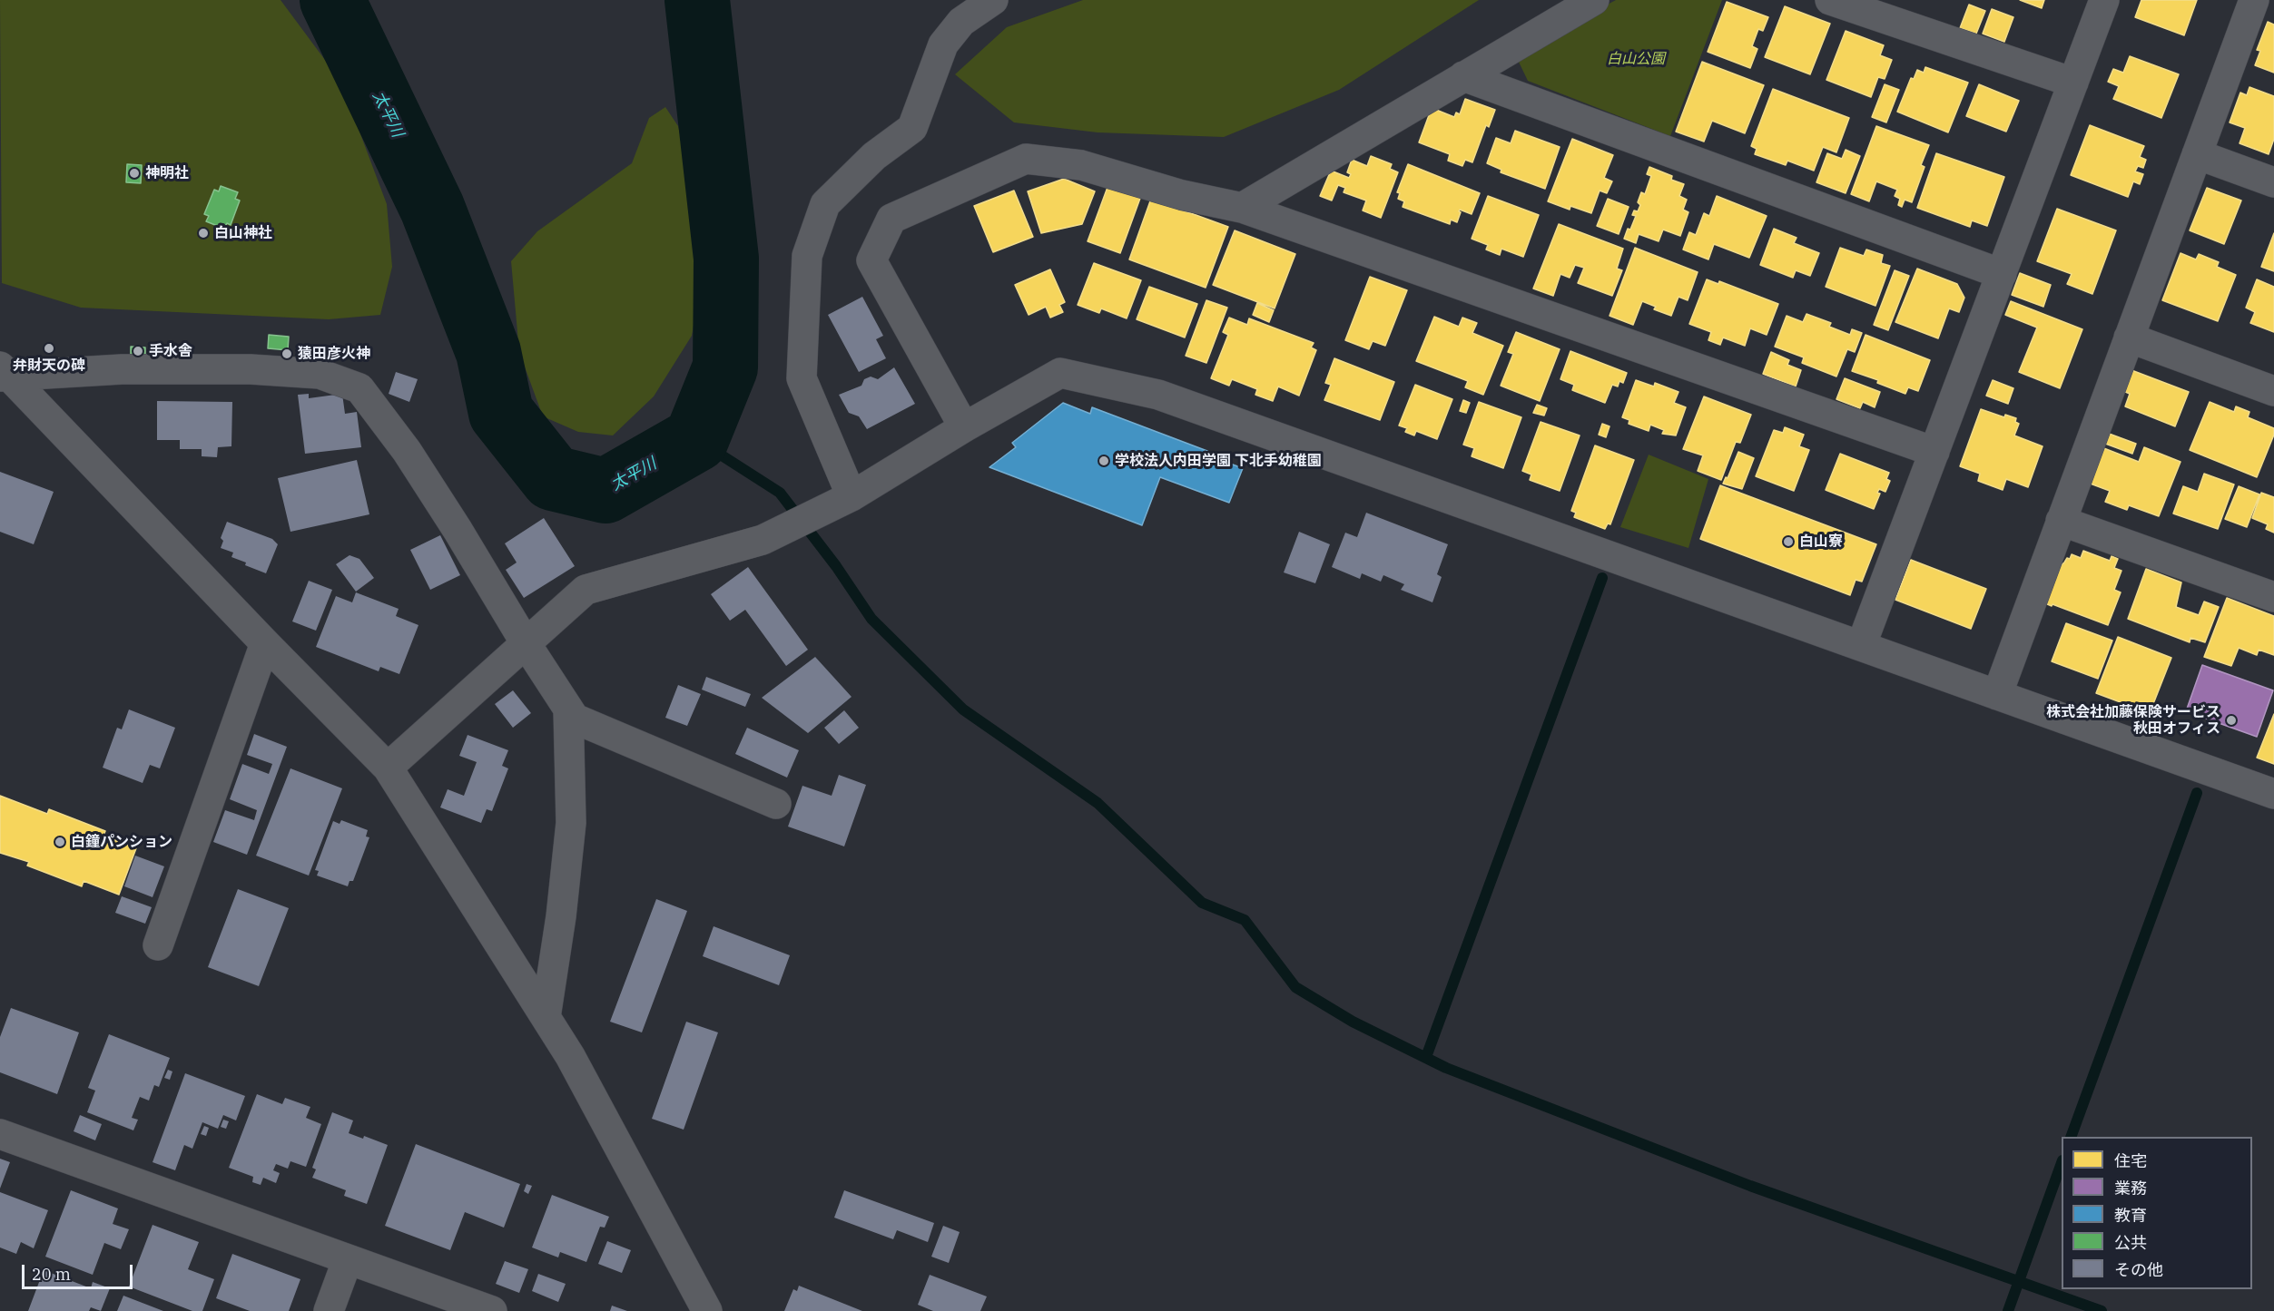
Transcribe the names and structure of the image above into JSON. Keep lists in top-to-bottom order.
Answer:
{
  "water": ["太平川"],
  "parks": ["白山公園"],
  "places": [
    "神明社",
    "白山神社",
    "弁財天の碑",
    "手水舎",
    "猿田彦火神",
    "学校法人内田学園 下北手幼稚園",
    "白山寮",
    "株式会社加藤保険サービス 秋田オフィス",
    "白鐘パンション"
  ],
  "legend": [
    "住宅",
    "業務",
    "教育",
    "公共",
    "その他"
  ],
  "scale_bar": "20 m"
}
